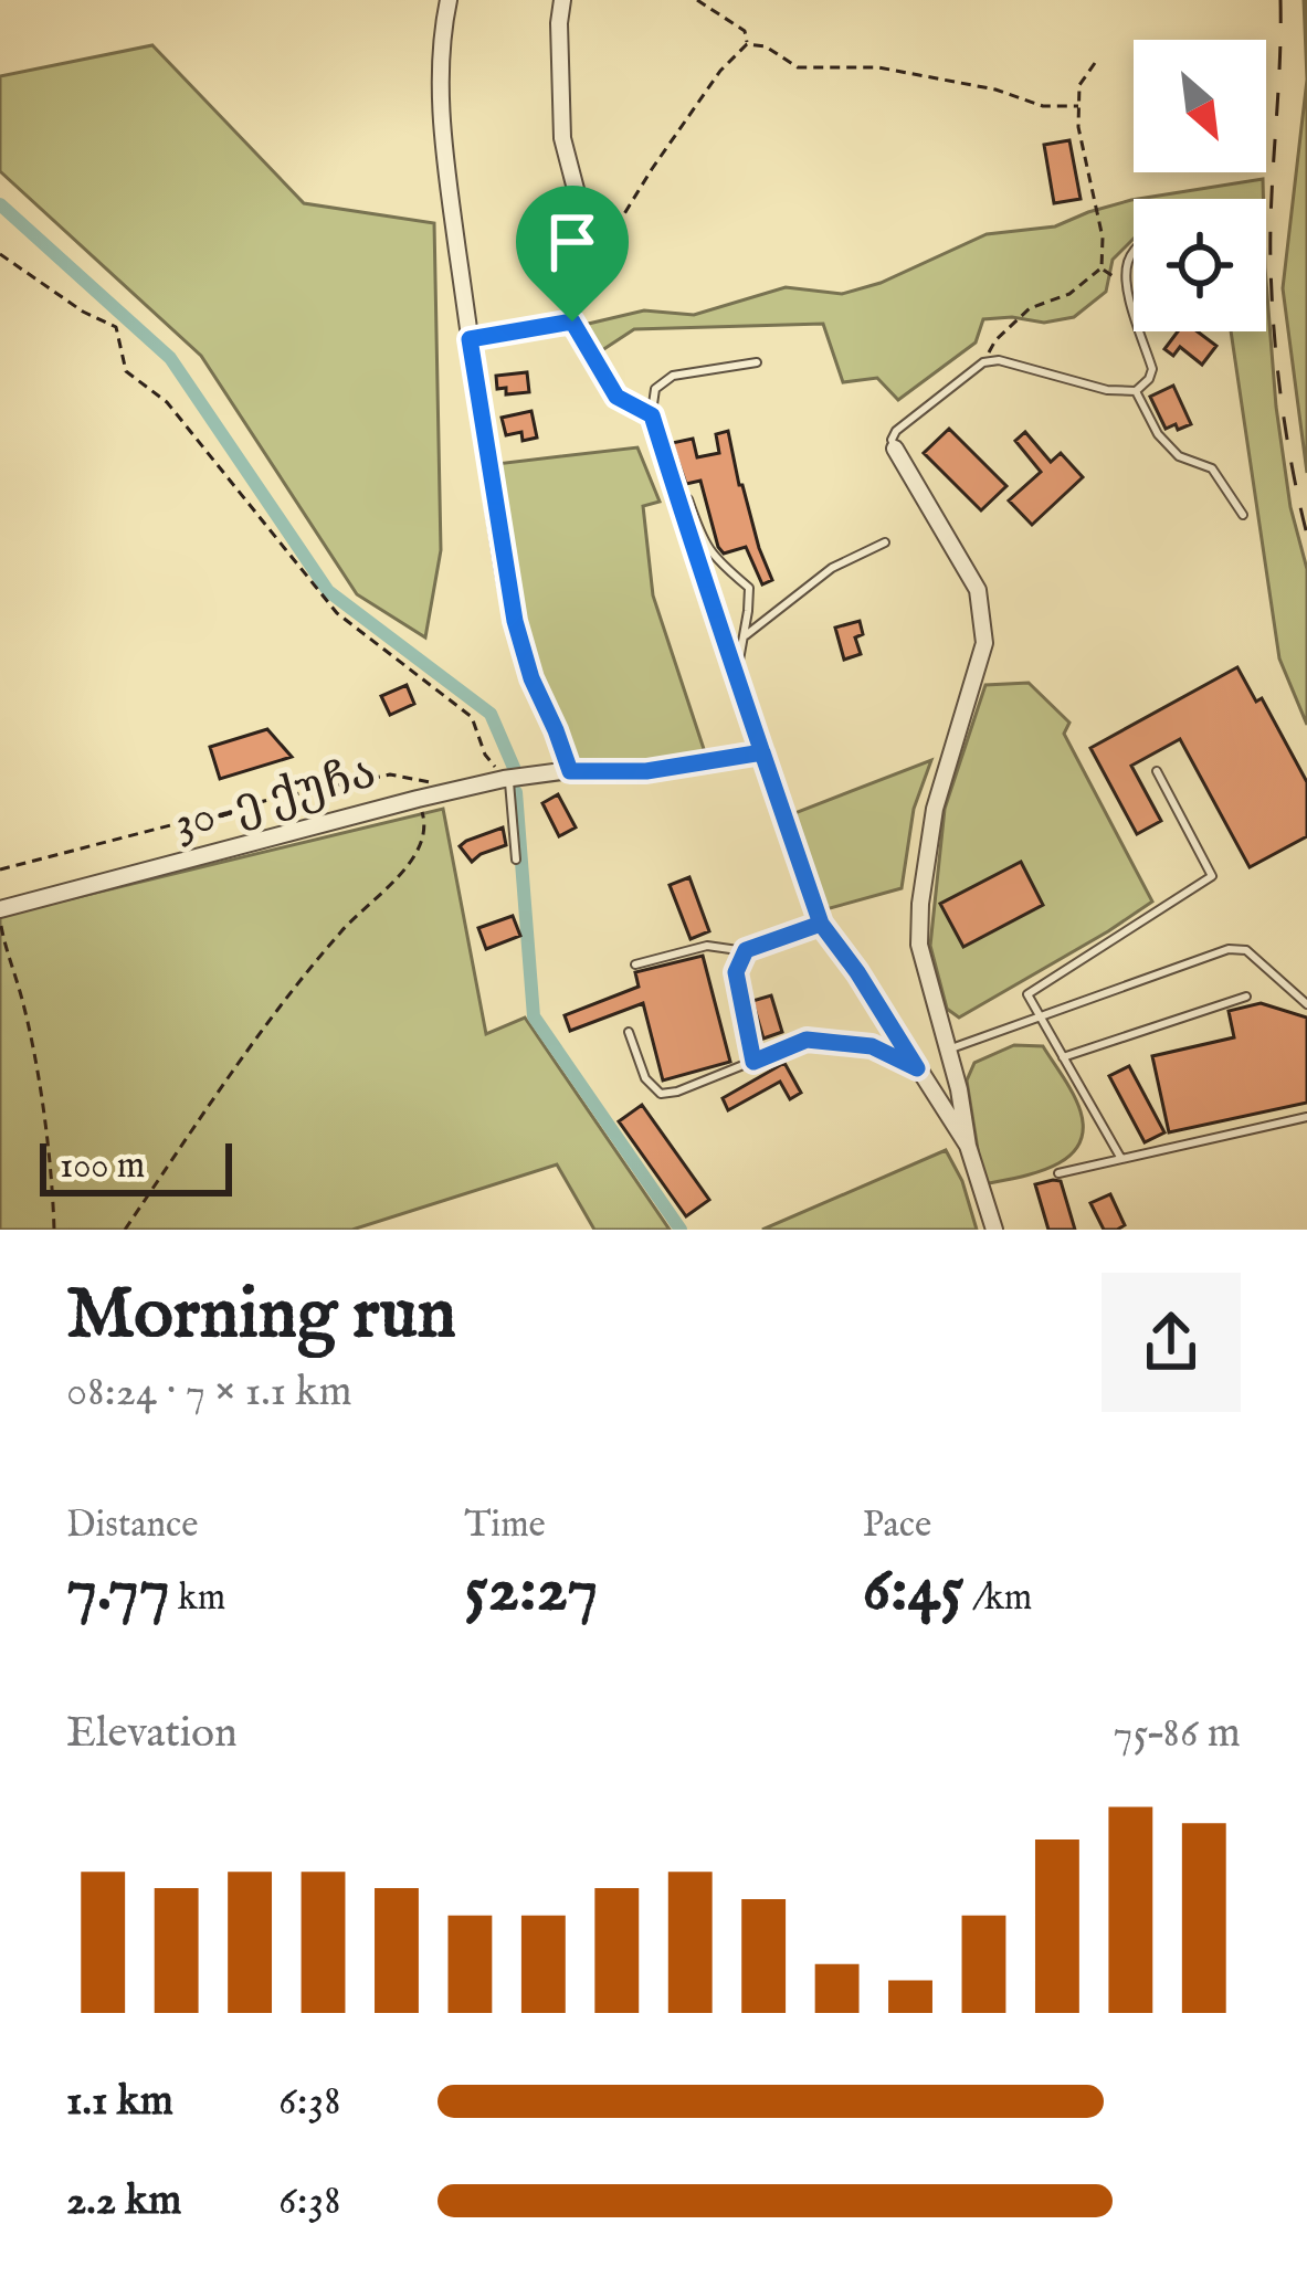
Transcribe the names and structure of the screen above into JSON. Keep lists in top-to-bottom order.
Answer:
{
  "streets": {
    "street": ["30-ე ქუჩა"]
  },
  "scale_bar": "100 m",
  "north": "bottom right",
  "page": {
    "scale": "100 m",
    "heading": ["Morning run", "08:24 · 7 × 1.1 km"],
    "stats": [
      ["Distance", "7.77 km"],
      ["Time", "52:27"],
      ["Pace", "6:45 /km"]
    ],
    "chart": ["Elevation", "75–86 m"],
    "list": [
      {
        "name": "1.1 km",
        "note": "6:38"
      },
      {
        "name": "2.2 km",
        "note": "6:38"
      }
    ]
  }
}
